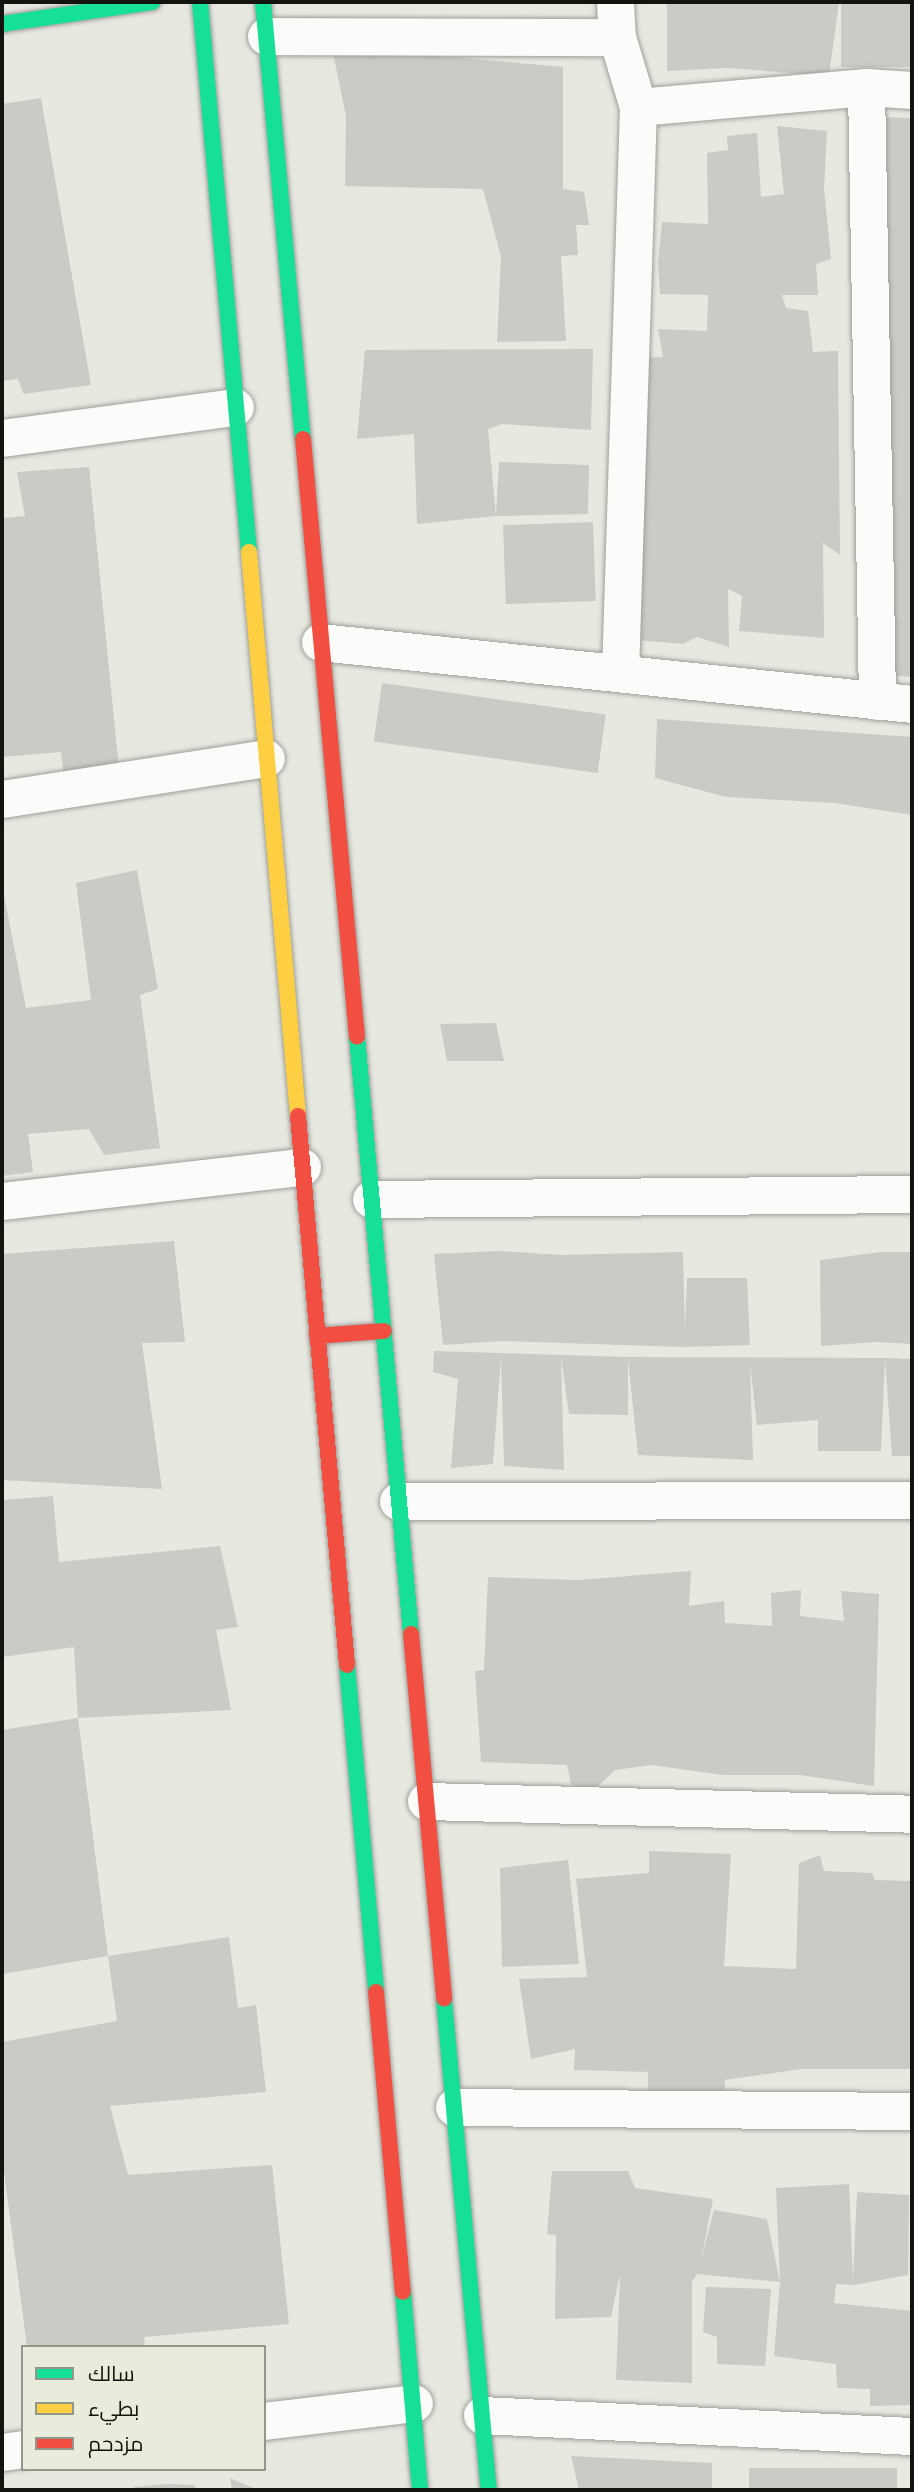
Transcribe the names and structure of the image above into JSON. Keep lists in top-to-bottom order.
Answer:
{
  "legend": ["سالك", "بطيء", "مزدحم"]
}
